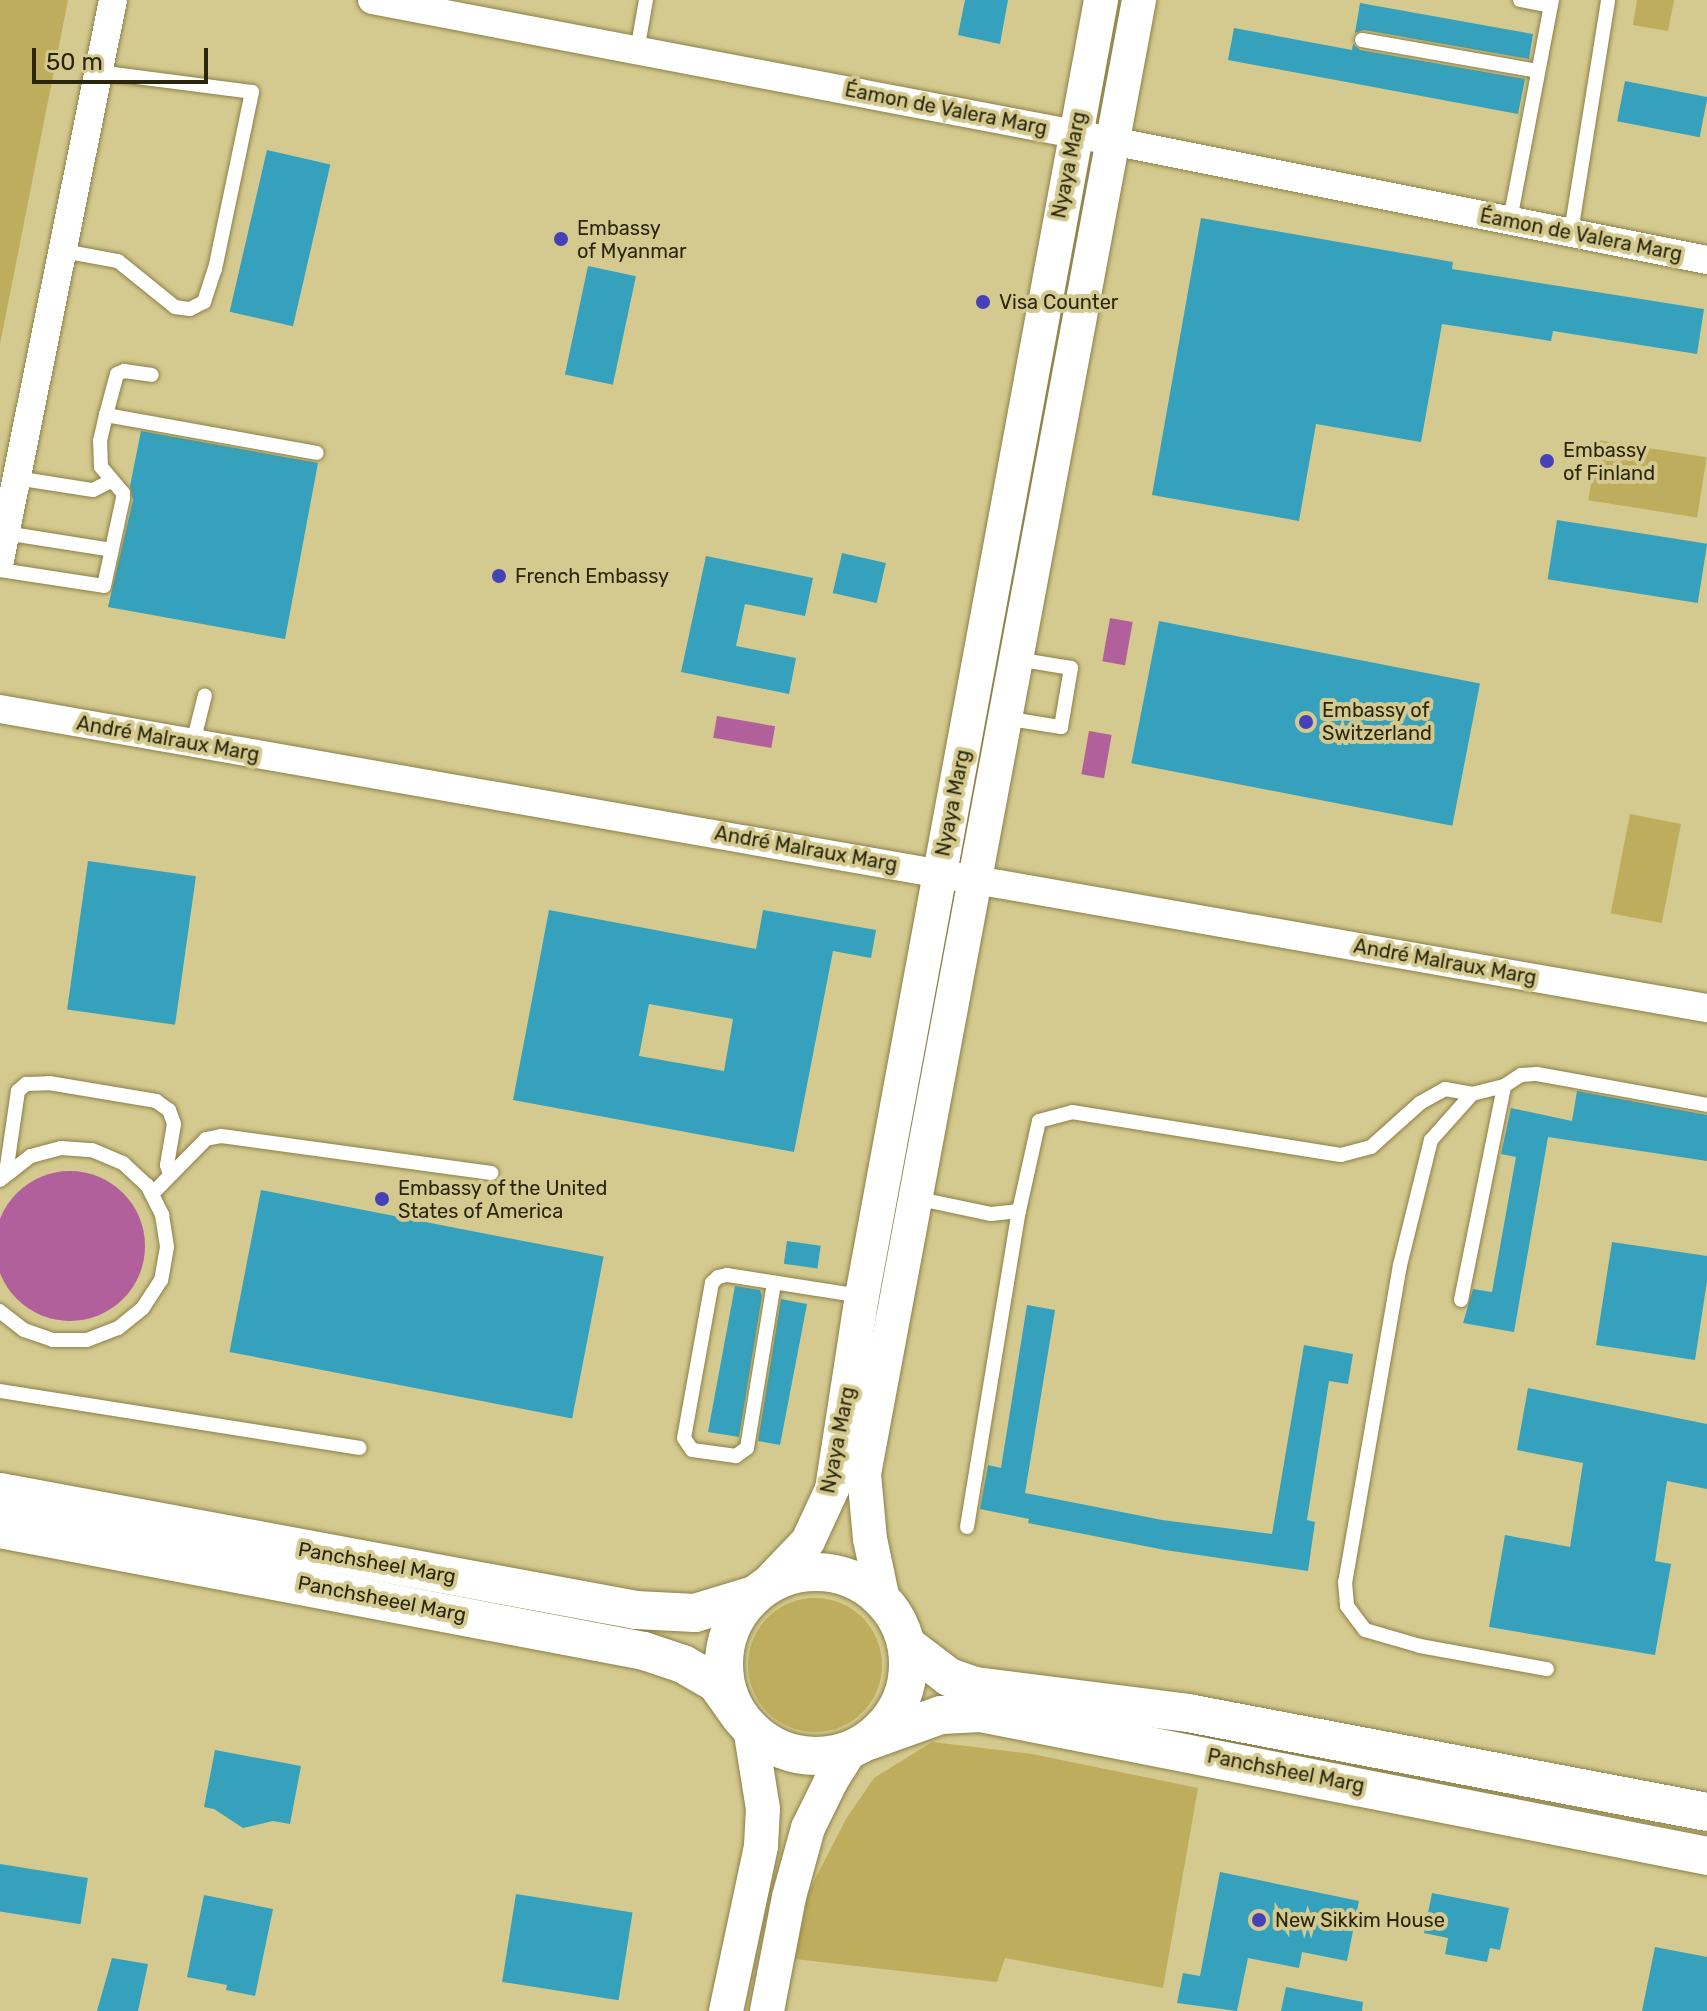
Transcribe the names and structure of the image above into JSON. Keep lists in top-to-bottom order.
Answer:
{
  "streets": {
    "main road": ["Panchsheel Marg", "Panchsheeel Marg"],
    "street": ["Éamon de Valera Marg", "Nyaya Marg", "André Malraux Marg"]
  },
  "crossings": [
    ["Éamon de Valera Marg", "Nyaya Marg"],
    ["Nyaya Marg", "André Malraux Marg"],
    ["Nyaya Marg", "Panchsheel Marg"],
    ["Nyaya Marg", "Panchsheeel Marg"],
    ["Panchsheel Marg", "Panchsheeel Marg"]
  ],
  "places": [
    "Embassy of Myanmar",
    "Visa Counter",
    "Embassy of Finland",
    "French Embassy",
    "Embassy of Switzerland",
    "Embassy of the United States of America",
    "New Sikkim House"
  ],
  "scale_bar": "50 m"
}
